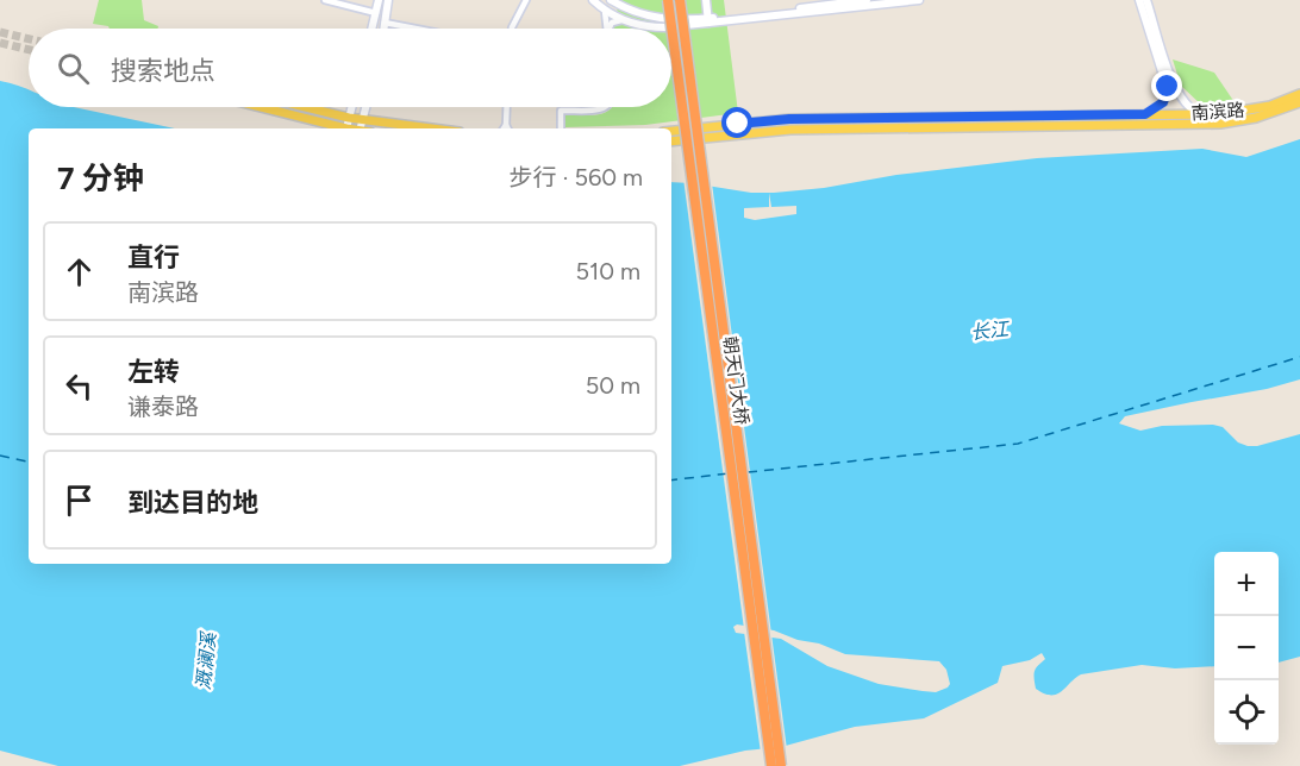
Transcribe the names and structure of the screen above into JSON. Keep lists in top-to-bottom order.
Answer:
{
  "streets": {
    "highway": ["朝天门大桥"],
    "main road": ["南滨路"]
  },
  "water": ["长江", "溉澜溪"],
  "page": {
    "search": "搜索地点",
    "heading": ["7 分钟", "步行 · 560 m"],
    "list": [
      ["直行", "南滨路", "510 m"],
      ["左转", "谦泰路", "50 m"],
      "到达目的地"
    ],
    "map_buttons": ["+", "−"]
  }
}
